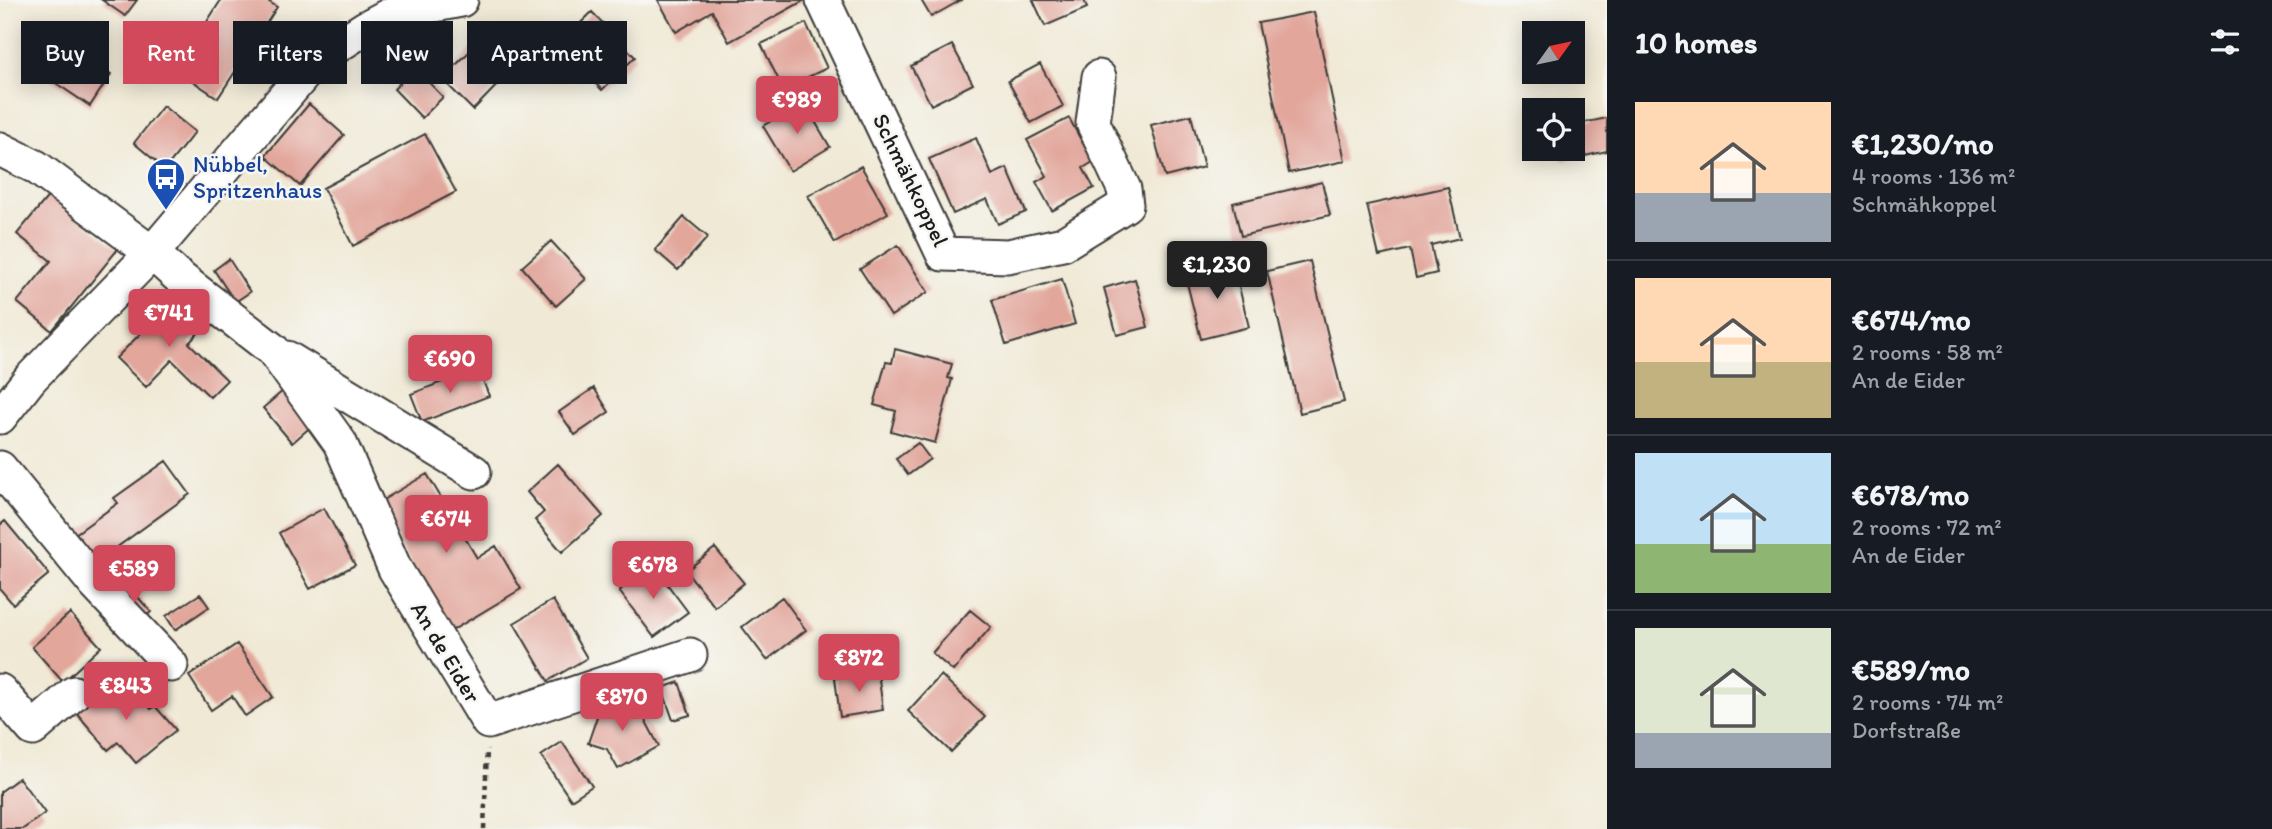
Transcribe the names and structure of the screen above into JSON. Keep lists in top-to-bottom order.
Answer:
{
  "streets": {
    "street": ["Schmähkoppel", "An de Eider"]
  },
  "places": {
    "bus stop": ["Nübbel, Spritzenhaus"]
  },
  "north": "top right",
  "page": {
    "heading": "10 homes",
    "chip": [
      "Buy",
      "Rent",
      "Filters",
      "New",
      "Apartment"
    ],
    "price": [
      "€989",
      "€1,230",
      "€741",
      "€690",
      "€674",
      "€678",
      "€589",
      "€872",
      "€843",
      "€870"
    ],
    "list": [
      {
        "name": "€1,230/mo",
        "note": "4 rooms · 136 m² · Schmähkoppel"
      },
      {
        "name": "€674/mo",
        "note": "2 rooms · 58 m² · An de Eider"
      },
      {
        "name": "€678/mo",
        "note": "2 rooms · 72 m² · An de Eider"
      },
      {
        "name": "€589/mo",
        "note": "2 rooms · 74 m² · Dorfstraße"
      }
    ]
  }
}
